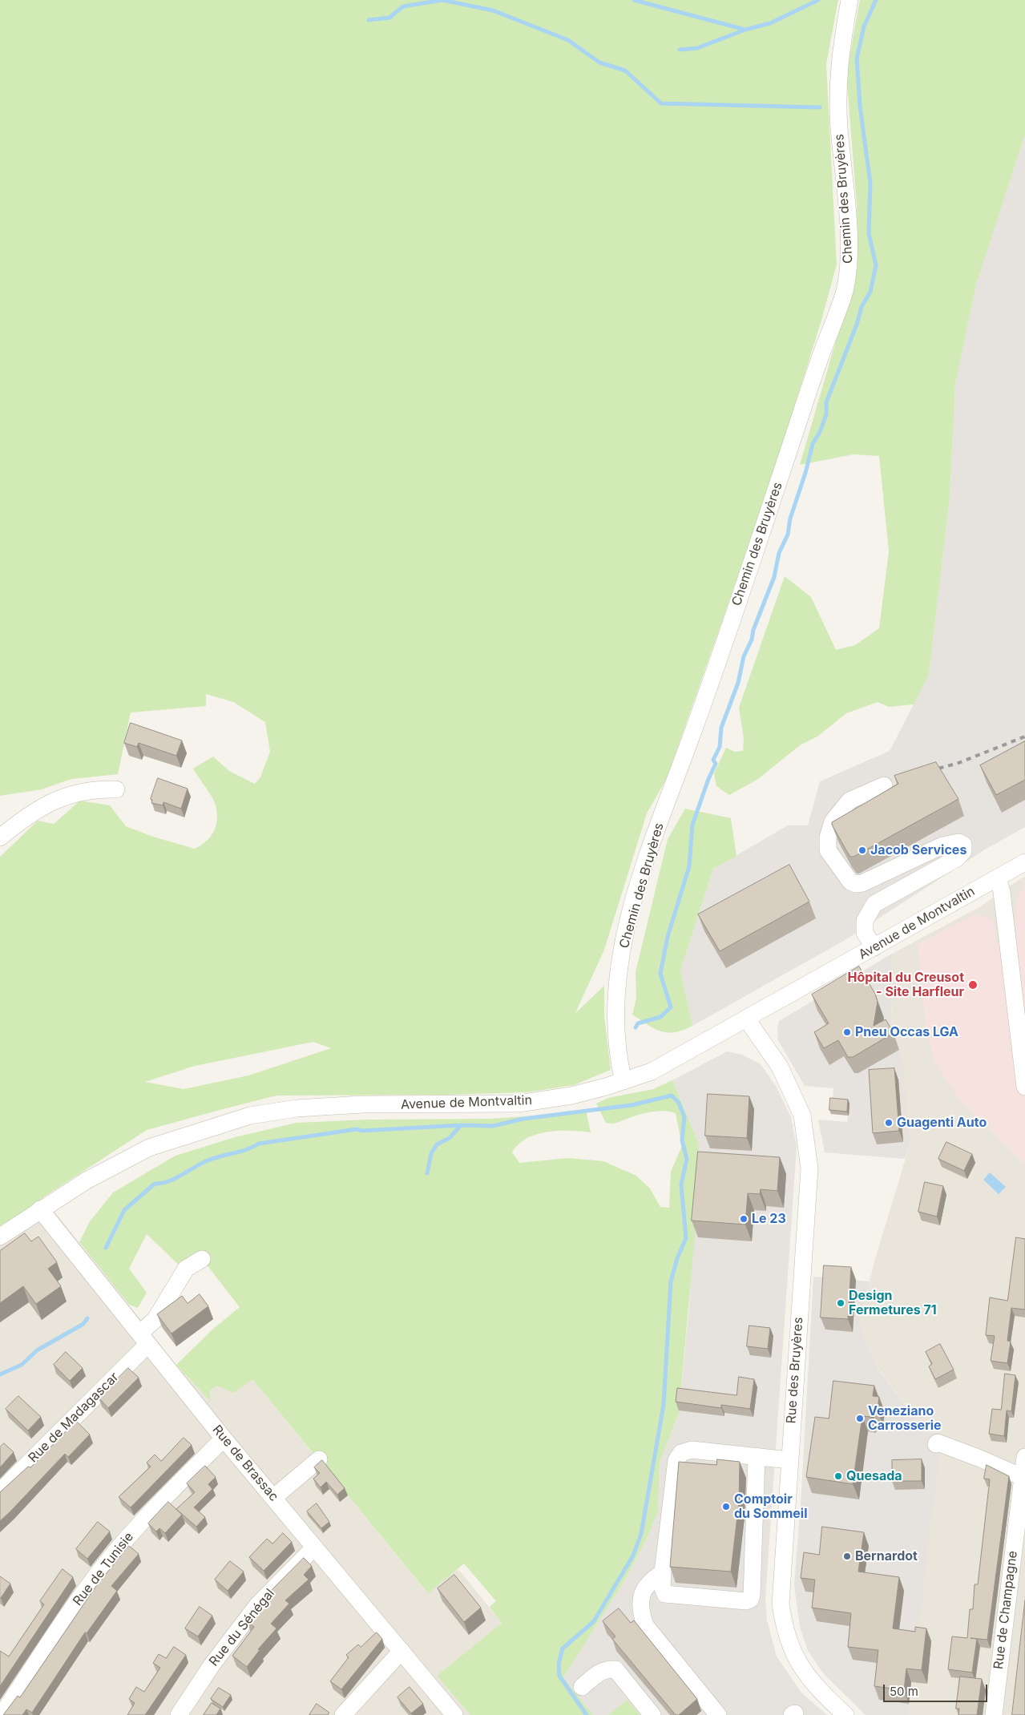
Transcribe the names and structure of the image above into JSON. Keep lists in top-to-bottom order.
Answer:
{
  "streets": {
    "street": [
      "Chemin des Bruyères",
      "Avenue de Montvaltin",
      "Rue des Bruyères",
      "Rue de Madagascar",
      "Rue de Brassac",
      "Rue de Tunisie",
      "Rue de Champagne",
      "Rue du Sénégal"
    ]
  },
  "crossings": [
    ["Chemin des Bruyères", "Avenue de Montvaltin"],
    ["Avenue de Montvaltin", "Rue des Bruyères"],
    ["Avenue de Montvaltin", "Rue de Brassac"],
    ["Rue de Madagascar", "Rue de Brassac"],
    ["Rue de Brassac", "Rue de Tunisie"],
    ["Rue de Brassac", "Rue du Sénégal"]
  ],
  "places": [
    "Jacob Services",
    "Hôpital du Creusot - Site Harfleur",
    "Pneu Occas LGA",
    "Guagenti Auto",
    "Le 23",
    "Design Fermetures 71",
    "Veneziano Carrosserie",
    "Quesada",
    "Comptoir du Sommeil",
    "Bernardot"
  ],
  "scale_bar": "50 m"
}
